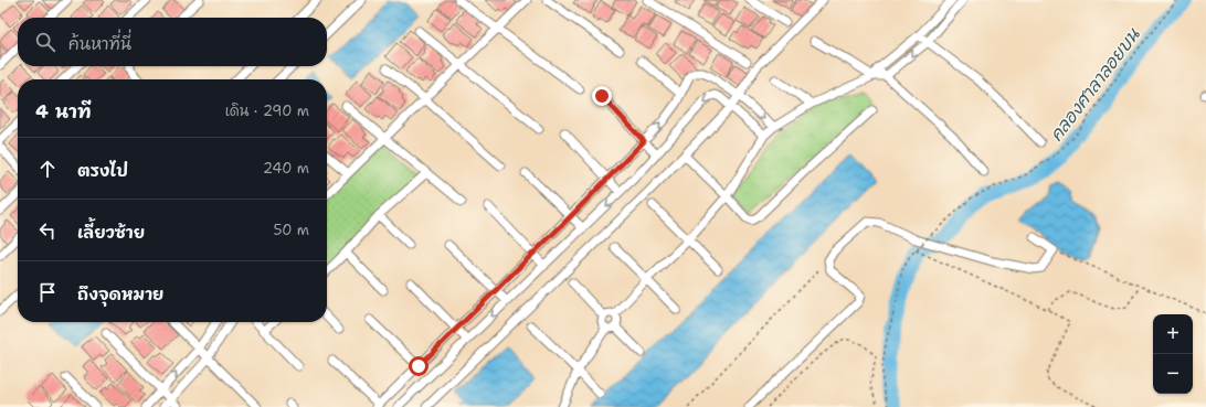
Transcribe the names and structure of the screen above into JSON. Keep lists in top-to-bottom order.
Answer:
{
  "water": ["คลองศาลาลอยบน"],
  "page": {
    "search": "ค้นหาที่นี่",
    "heading": ["4 นาที", "เดิน · 290 m"],
    "list": [
      ["ตรงไป", "240 m"],
      ["เลี้ยวซ้าย", "50 m"],
      "ถึงจุดหมาย"
    ],
    "map_buttons": ["+", "−"]
  }
}
